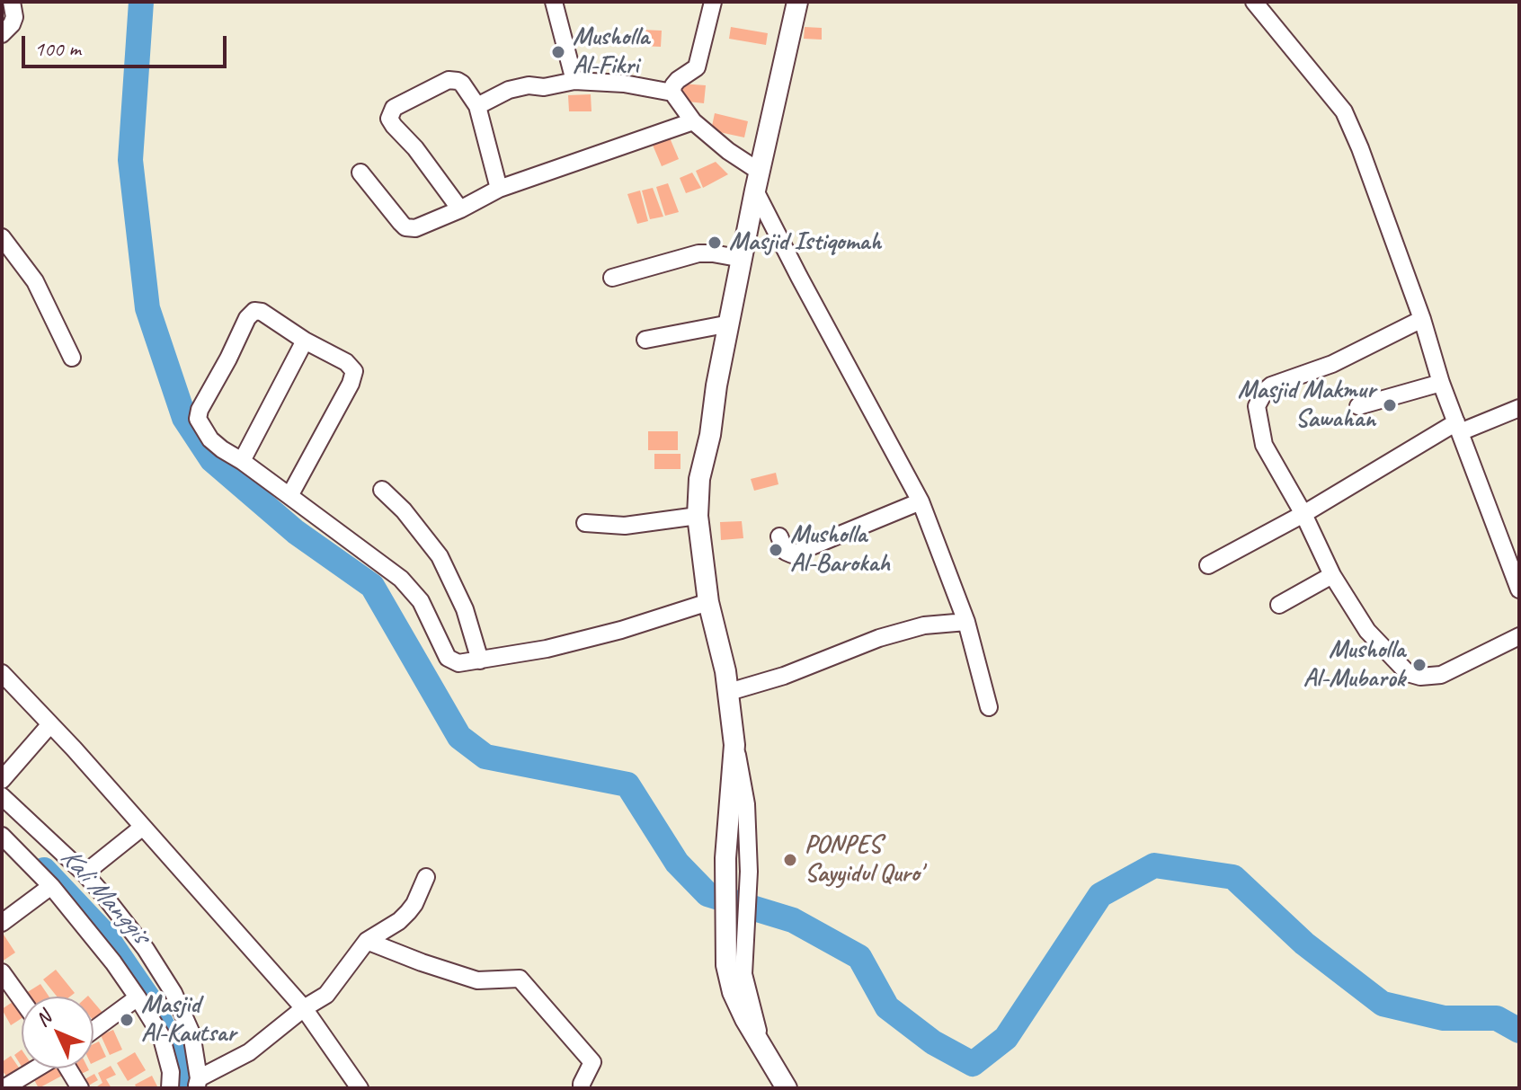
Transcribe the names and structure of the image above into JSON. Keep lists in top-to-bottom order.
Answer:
{
  "water": ["Kali Manggis"],
  "places": [
    "Musholla Al-Fikri",
    "Masjid Istiqomah",
    "Masjid Makmur Sawahan",
    "Musholla Al-Barokah",
    "Musholla Al-Mubarok",
    "PONPES Sayyidul Quro'",
    "Masjid Al-Kautsar"
  ],
  "scale_bar": "100 m",
  "north": "top left"
}
